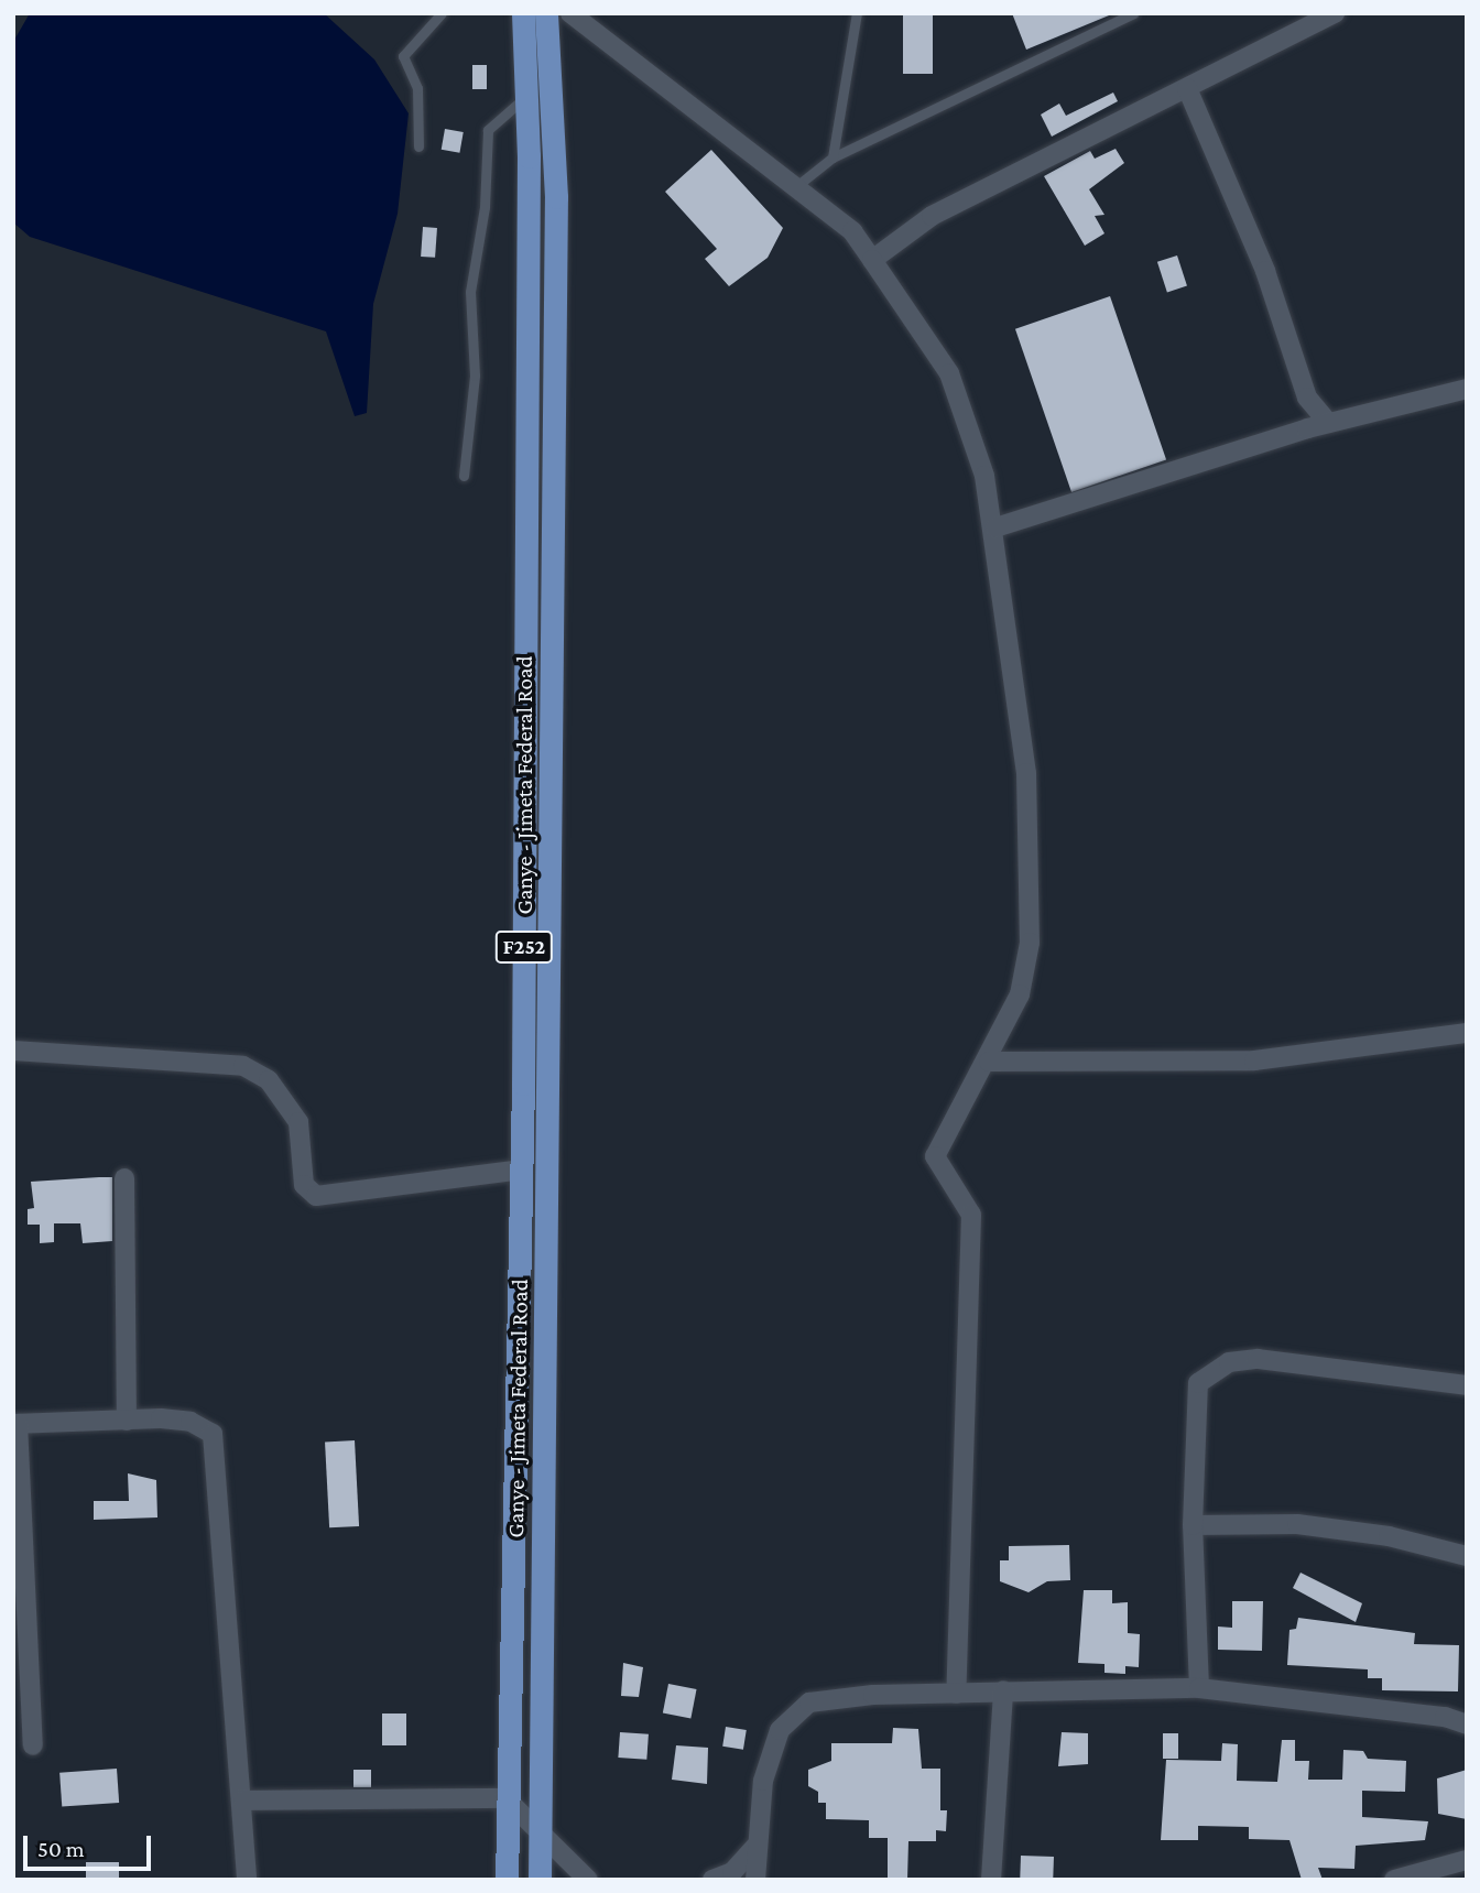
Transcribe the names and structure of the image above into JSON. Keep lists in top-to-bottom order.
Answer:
{
  "streets": {
    "main road": ["Ganye - Jimeta Federal Road", "F252"]
  },
  "scale_bar": "50 m"
}
